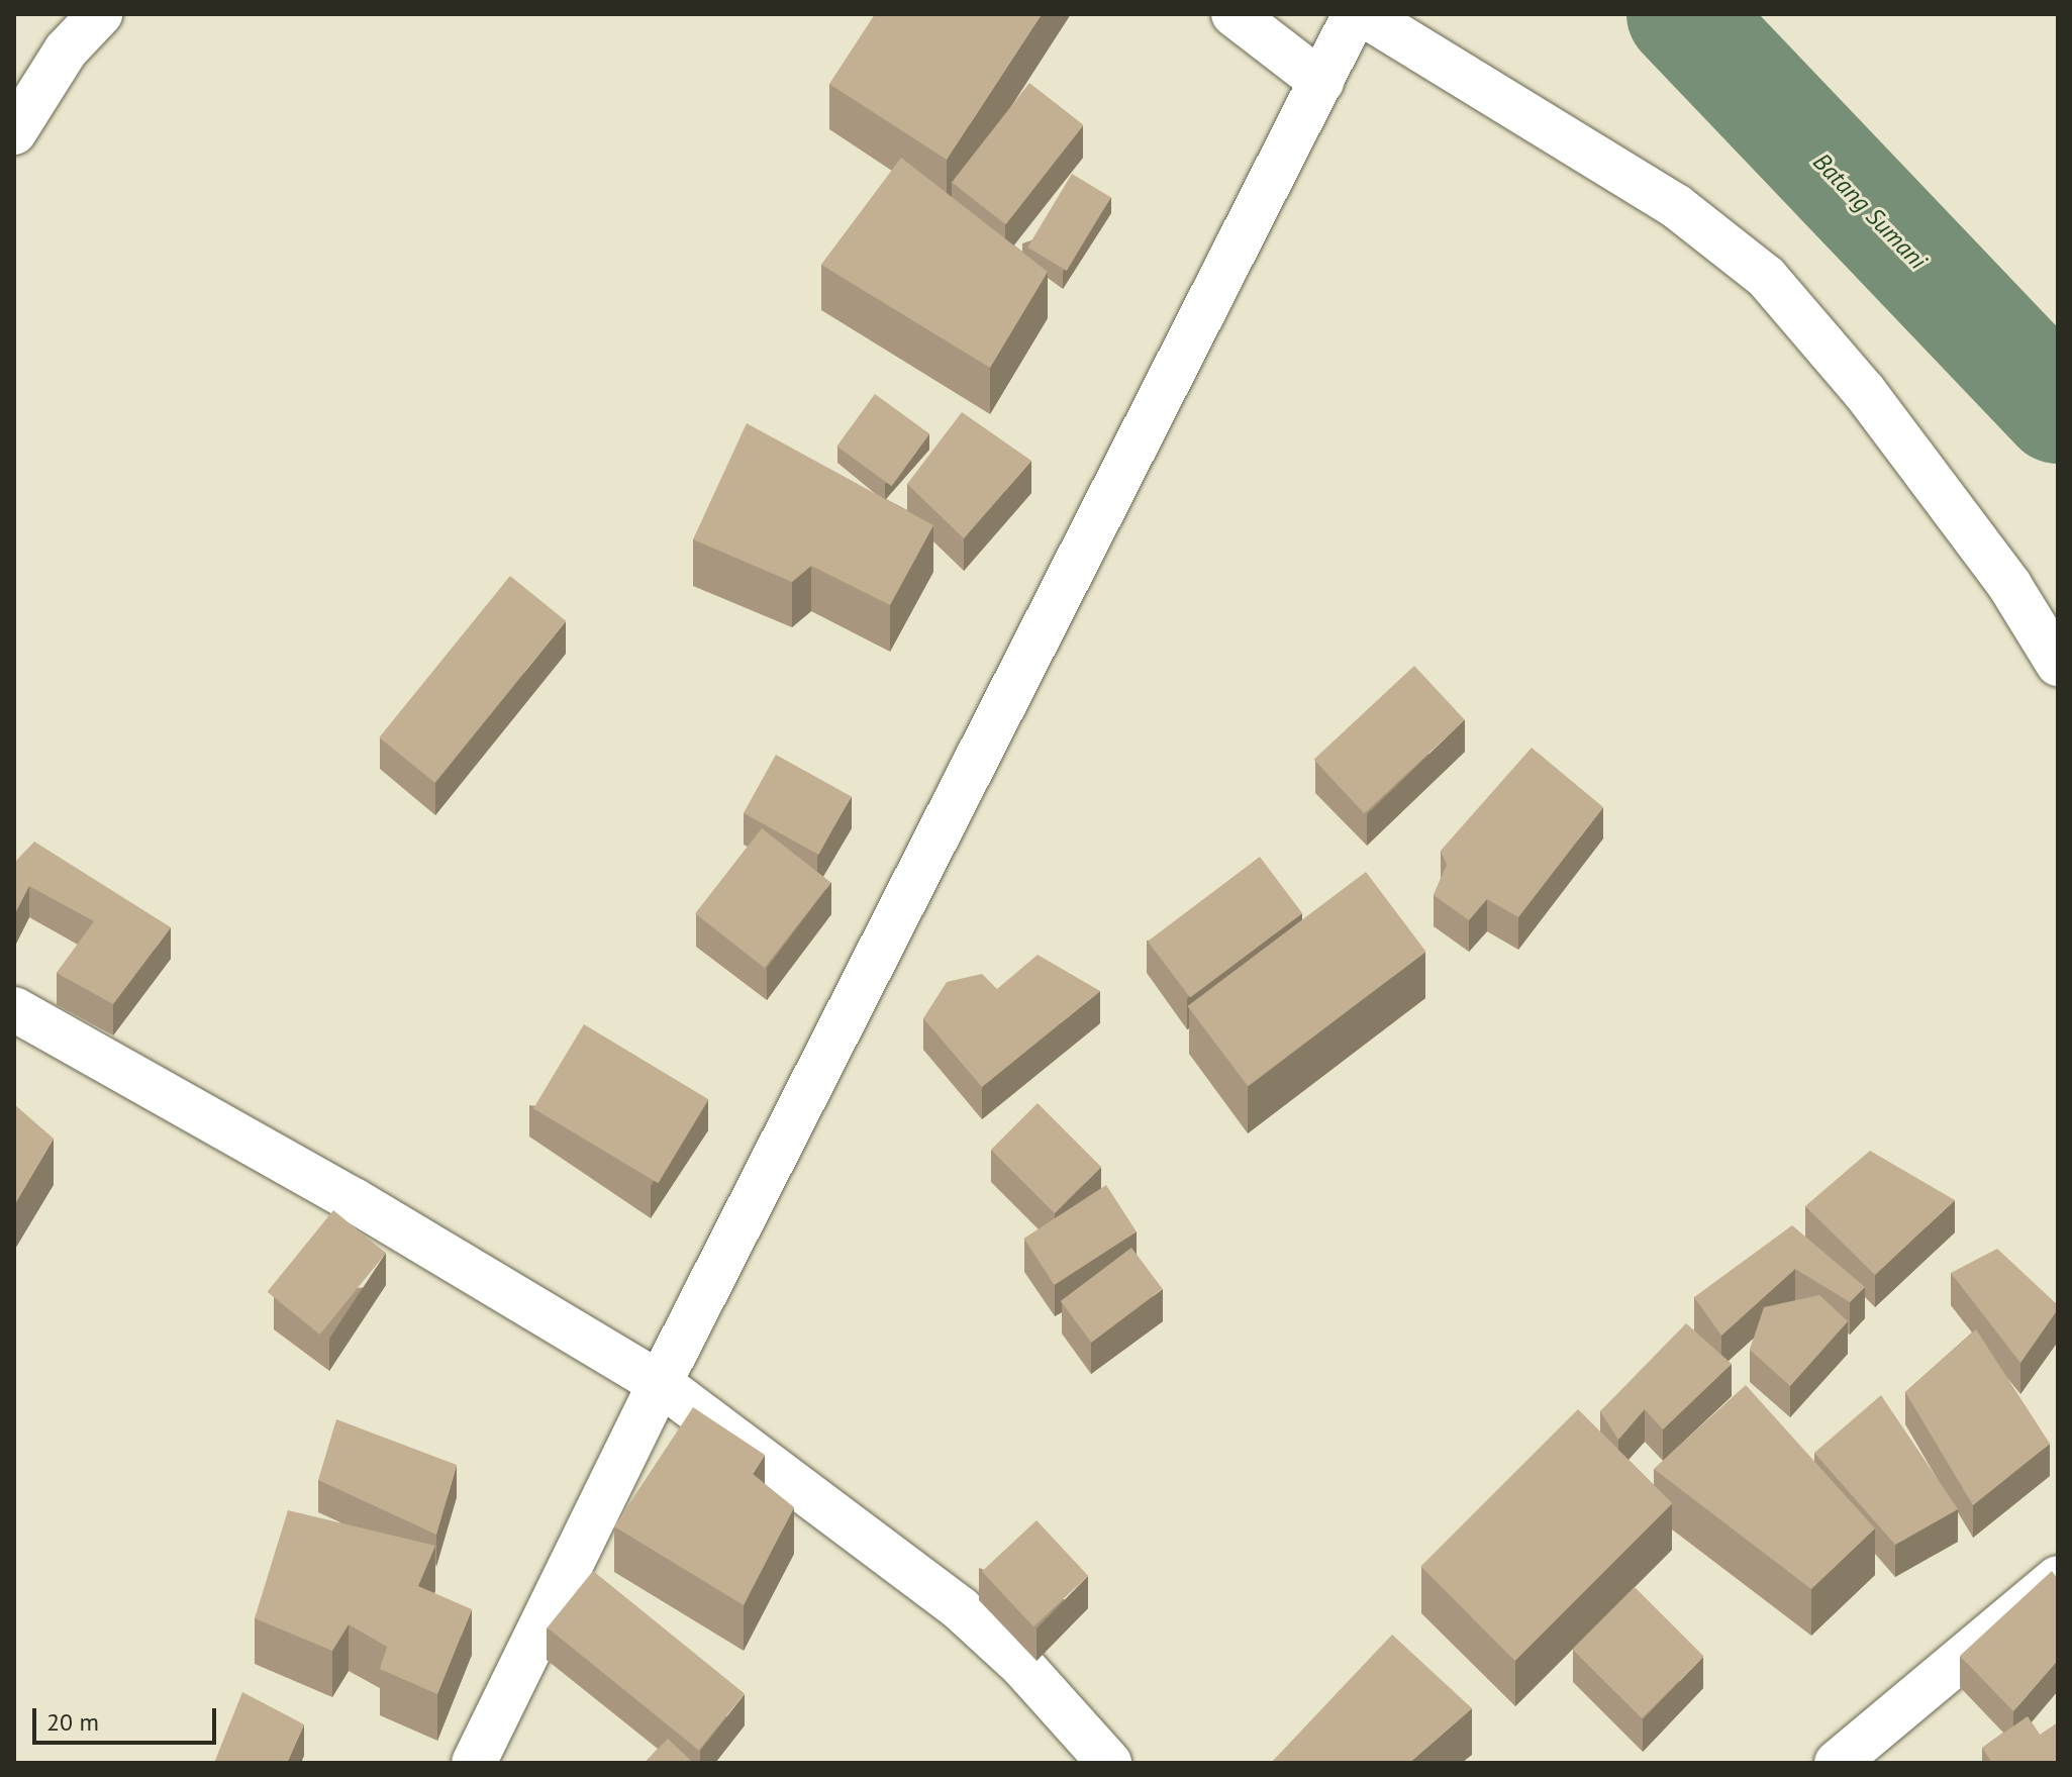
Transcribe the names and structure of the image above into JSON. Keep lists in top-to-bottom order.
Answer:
{
  "water": ["Batang Sumani"],
  "scale_bar": "20 m"
}
